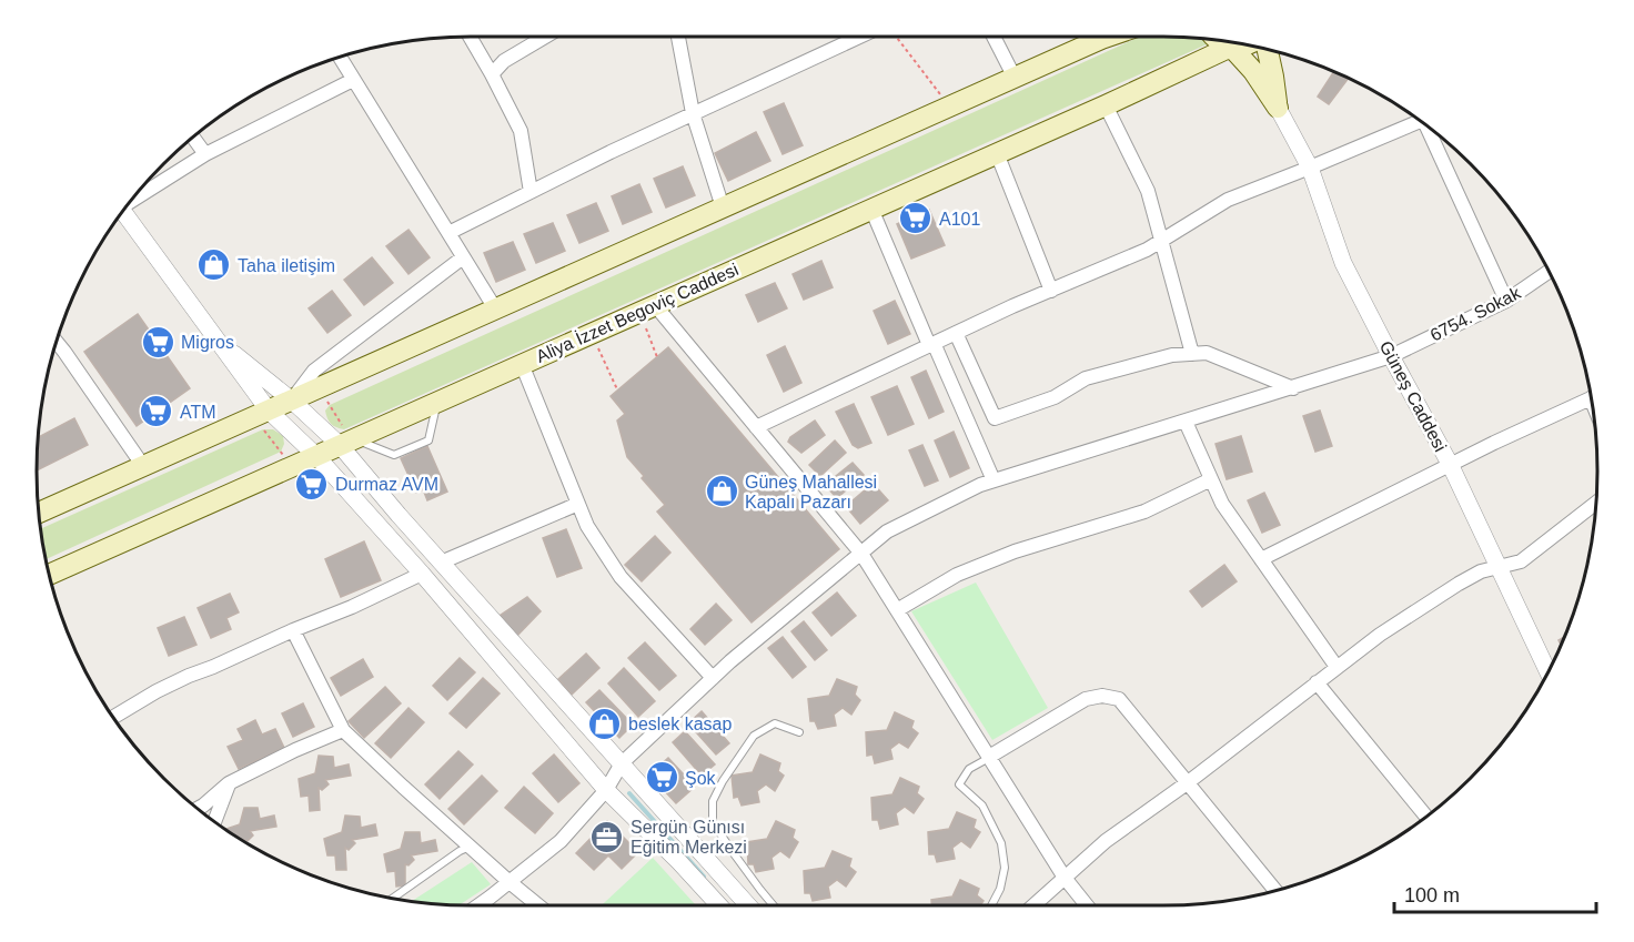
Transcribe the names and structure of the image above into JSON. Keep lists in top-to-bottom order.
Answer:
{
  "streets": {
    "main road": ["Aliya İzzet Begoviç Caddesi"],
    "street": ["6754. Sokak", "Güneş Caddesi"]
  },
  "crossings": [
    ["6754. Sokak", "Güneş Caddesi"]
  ],
  "places": {
    "supermarket": [
      "A101",
      "Migros",
      "ATM",
      "Durmaz AVM",
      "Şok"
    ],
    "shop": ["Taha iletişim", "Güneş Mahallesi Kapalı Pazarı", "beslek kasap"],
    "office": ["Sergün Günısı Eğitim Merkezi"]
  },
  "scale_bar": "100 m"
}
